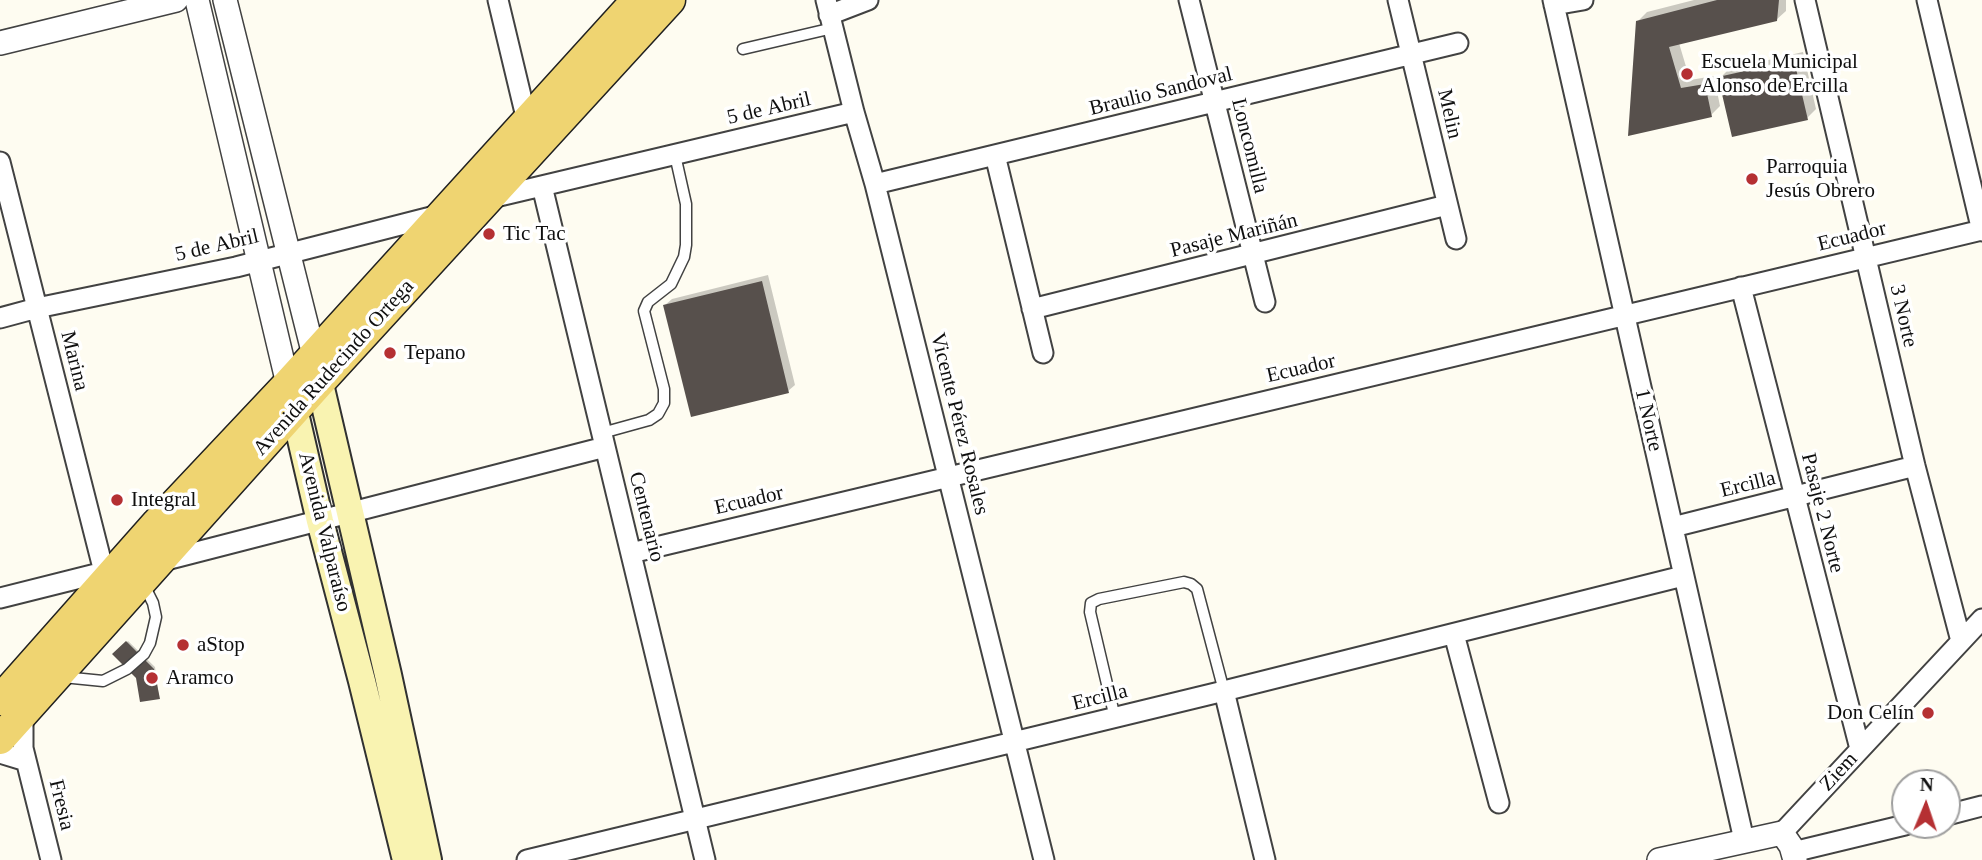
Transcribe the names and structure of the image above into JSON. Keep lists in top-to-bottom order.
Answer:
{
  "streets": {
    "main road": ["Avenida Rudecindo Ortega", "Avenida Valparaíso"],
    "street": [
      "Braulio Sandoval",
      "5 de Abril",
      "Melin",
      "Loncomilla",
      "Pasaje Mariñán",
      "Ecuador",
      "3 Norte",
      "Marina",
      "1 Norte",
      "Vicente Pérez Rosales",
      "Ercilla",
      "Pasaje 2 Norte",
      "Centenario",
      "Ziem",
      "Fresia"
    ]
  },
  "crossings": [
    ["Braulio Sandoval", "Melin"],
    ["Braulio Sandoval", "Loncomilla"],
    ["Braulio Sandoval", "Vicente Pérez Rosales"],
    ["5 de Abril", "Marina"],
    ["5 de Abril", "Avenida Rudecindo Ortega"],
    ["5 de Abril", "Vicente Pérez Rosales"],
    ["5 de Abril", "Centenario"],
    ["5 de Abril", "Avenida Valparaíso"],
    ["Melin", "Pasaje Mariñán"],
    ["Loncomilla", "Pasaje Mariñán"],
    ["Ecuador", "3 Norte"],
    ["Ecuador", "1 Norte"],
    ["Ecuador", "Vicente Pérez Rosales"],
    ["Ecuador", "Pasaje 2 Norte"],
    ["Ecuador", "Centenario"],
    ["3 Norte", "Ercilla"],
    ["3 Norte", "Ziem"],
    ["Marina", "Avenida Rudecindo Ortega"],
    ["Avenida Rudecindo Ortega", "Avenida Valparaíso"],
    ["Avenida Rudecindo Ortega", "Fresia"],
    ["1 Norte", "Ercilla"],
    ["Vicente Pérez Rosales", "Ercilla"],
    ["Ercilla", "Pasaje 2 Norte"],
    ["Ercilla", "Centenario"],
    ["Pasaje 2 Norte", "Ziem"]
  ],
  "places": [
    "Escuela Municipal Alonso de Ercilla",
    "Parroquia Jesús Obrero",
    "Tic Tac",
    "Tepano",
    "Integral",
    "aStop",
    "Aramco",
    "Don Celín"
  ],
  "north": "top"
}
